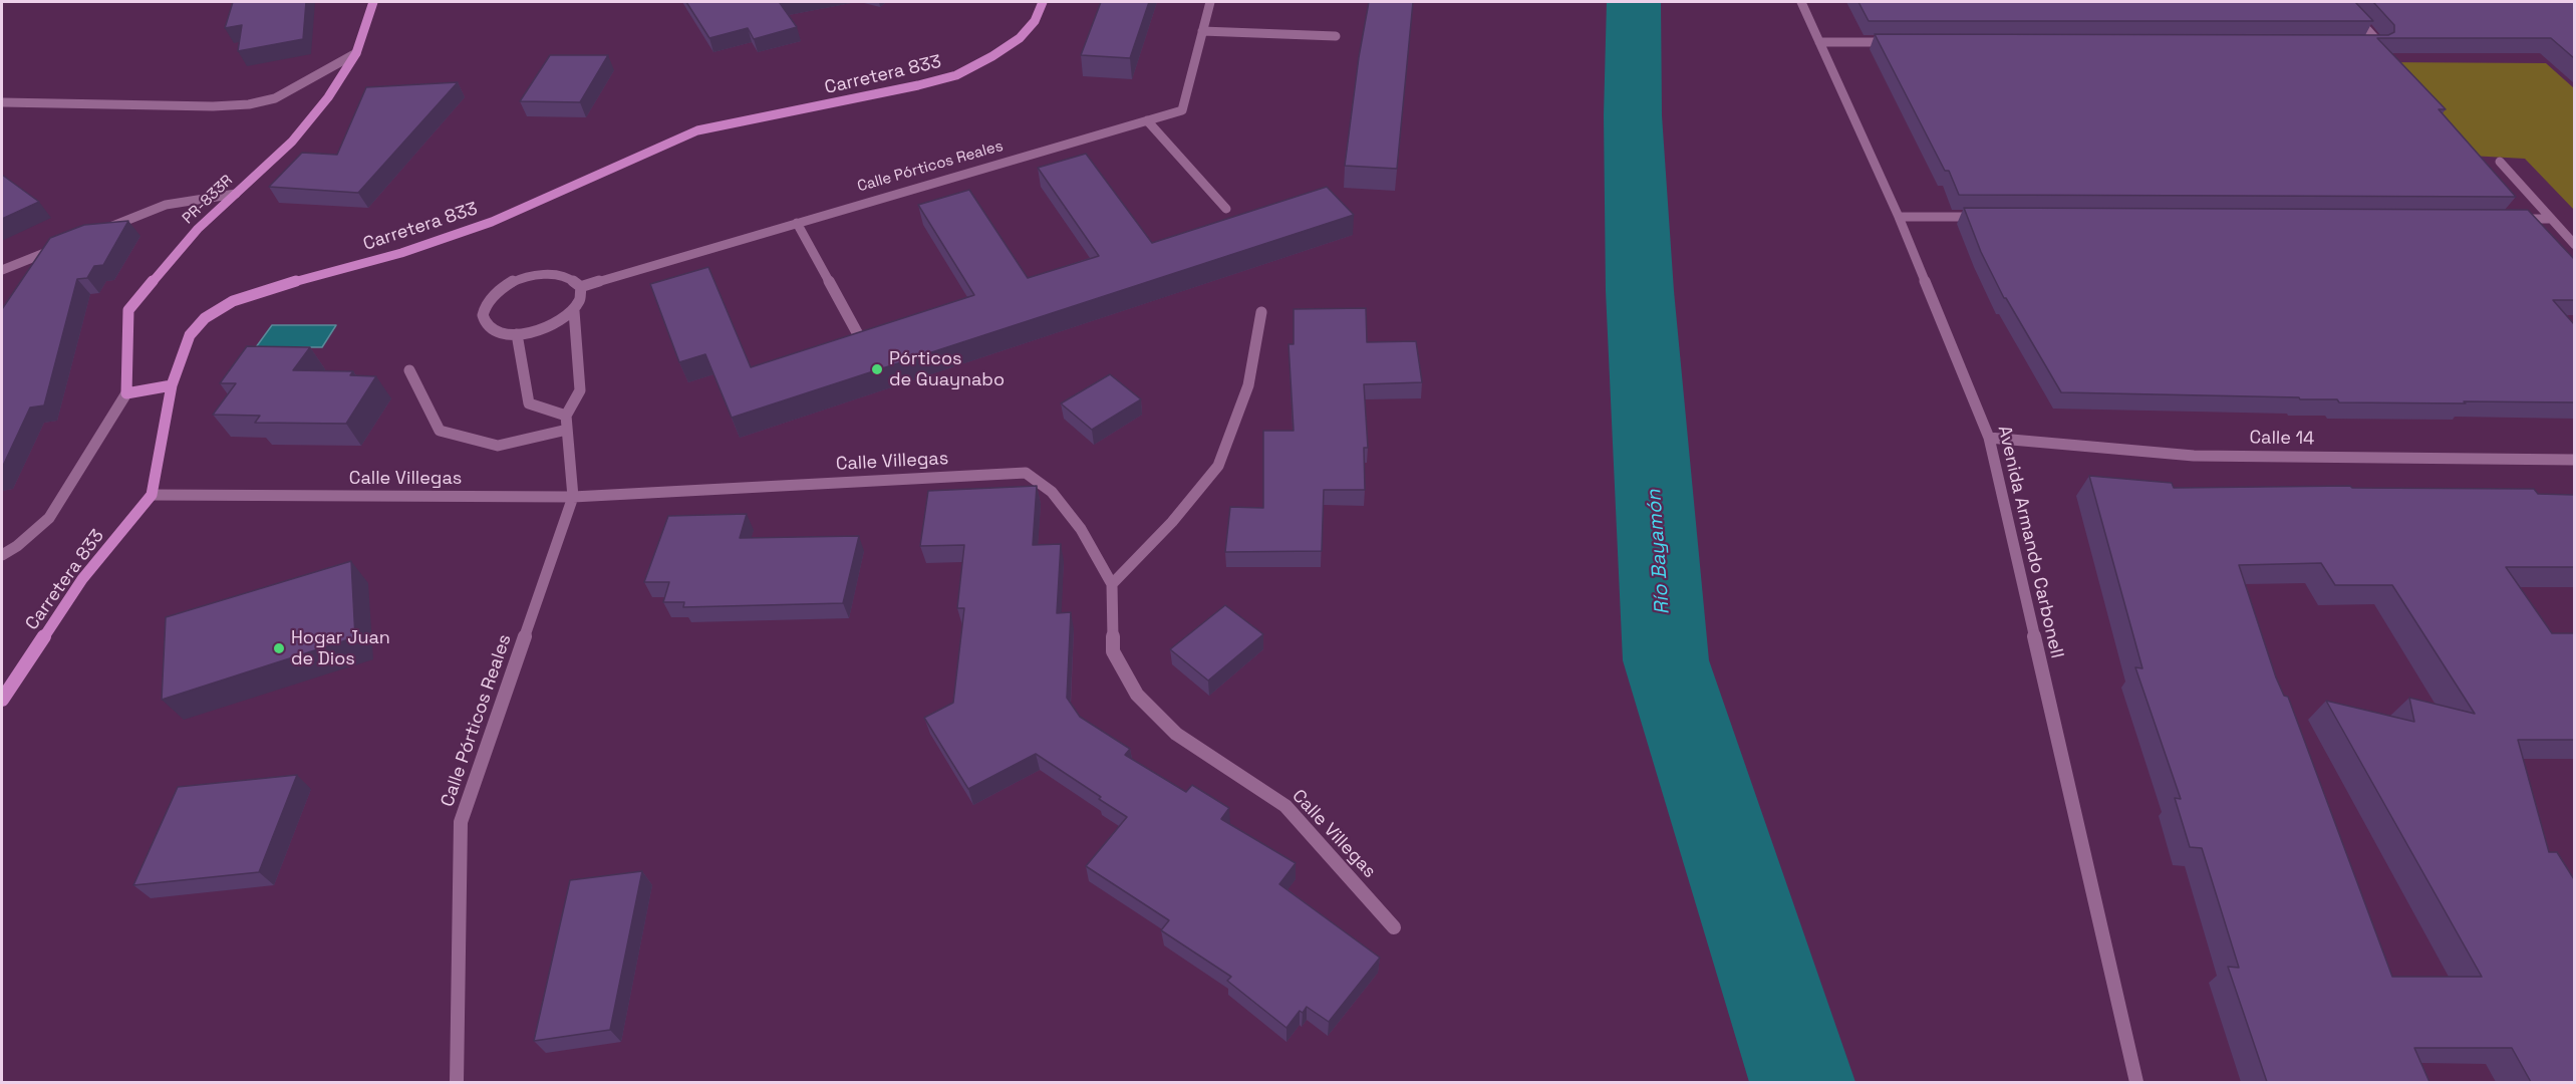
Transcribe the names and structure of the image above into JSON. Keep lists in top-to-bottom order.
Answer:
{
  "streets": {
    "street": [
      "Carretera 833",
      "Calle Pórticos Reales",
      "PR-833R",
      "Calle 14",
      "Calle Villegas",
      "Avenida Armando Carbonell"
    ]
  },
  "crossings": [
    ["Carretera 833", "Calle Villegas"],
    ["Calle Pórticos Reales", "Calle Villegas"],
    ["Calle 14", "Avenida Armando Carbonell"]
  ],
  "water": ["Río Bayamón"],
  "places": ["Pórticos de Guaynabo", "Hogar Juan de Dios"]
}
